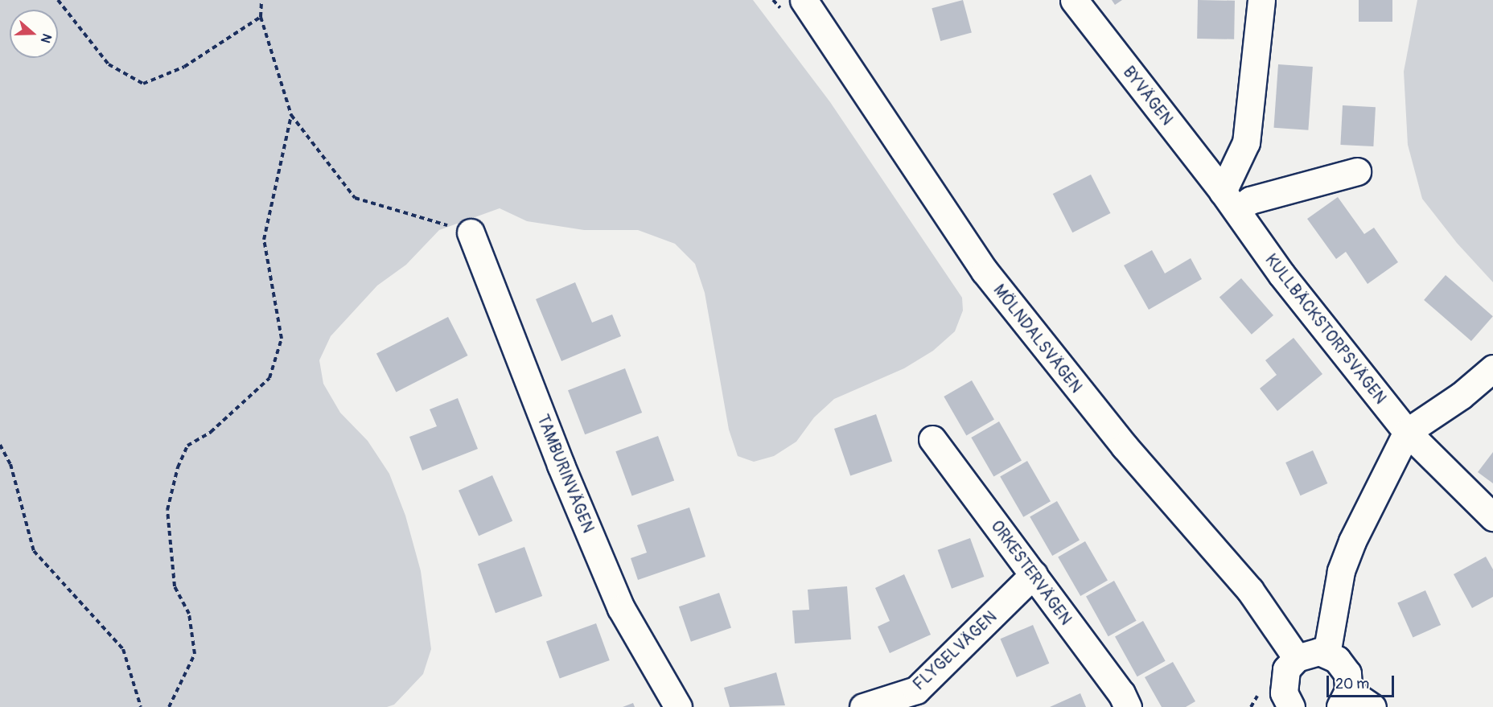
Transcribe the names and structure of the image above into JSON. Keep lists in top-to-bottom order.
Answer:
{
  "streets": {
    "street": [
      "BYVÄGEN",
      "KULLBÄCKSTORPSVÄGEN",
      "MÖLNDALSVÄGEN",
      "TAMBURINVÄGEN",
      "ORKESTERVÄGEN",
      "FLYGELVÄGEN"
    ]
  },
  "crossings": [
    ["BYVÄGEN", "KULLBÄCKSTORPSVÄGEN"],
    ["ORKESTERVÄGEN", "FLYGELVÄGEN"]
  ],
  "scale_bar": "20 m",
  "north": "right"
}
